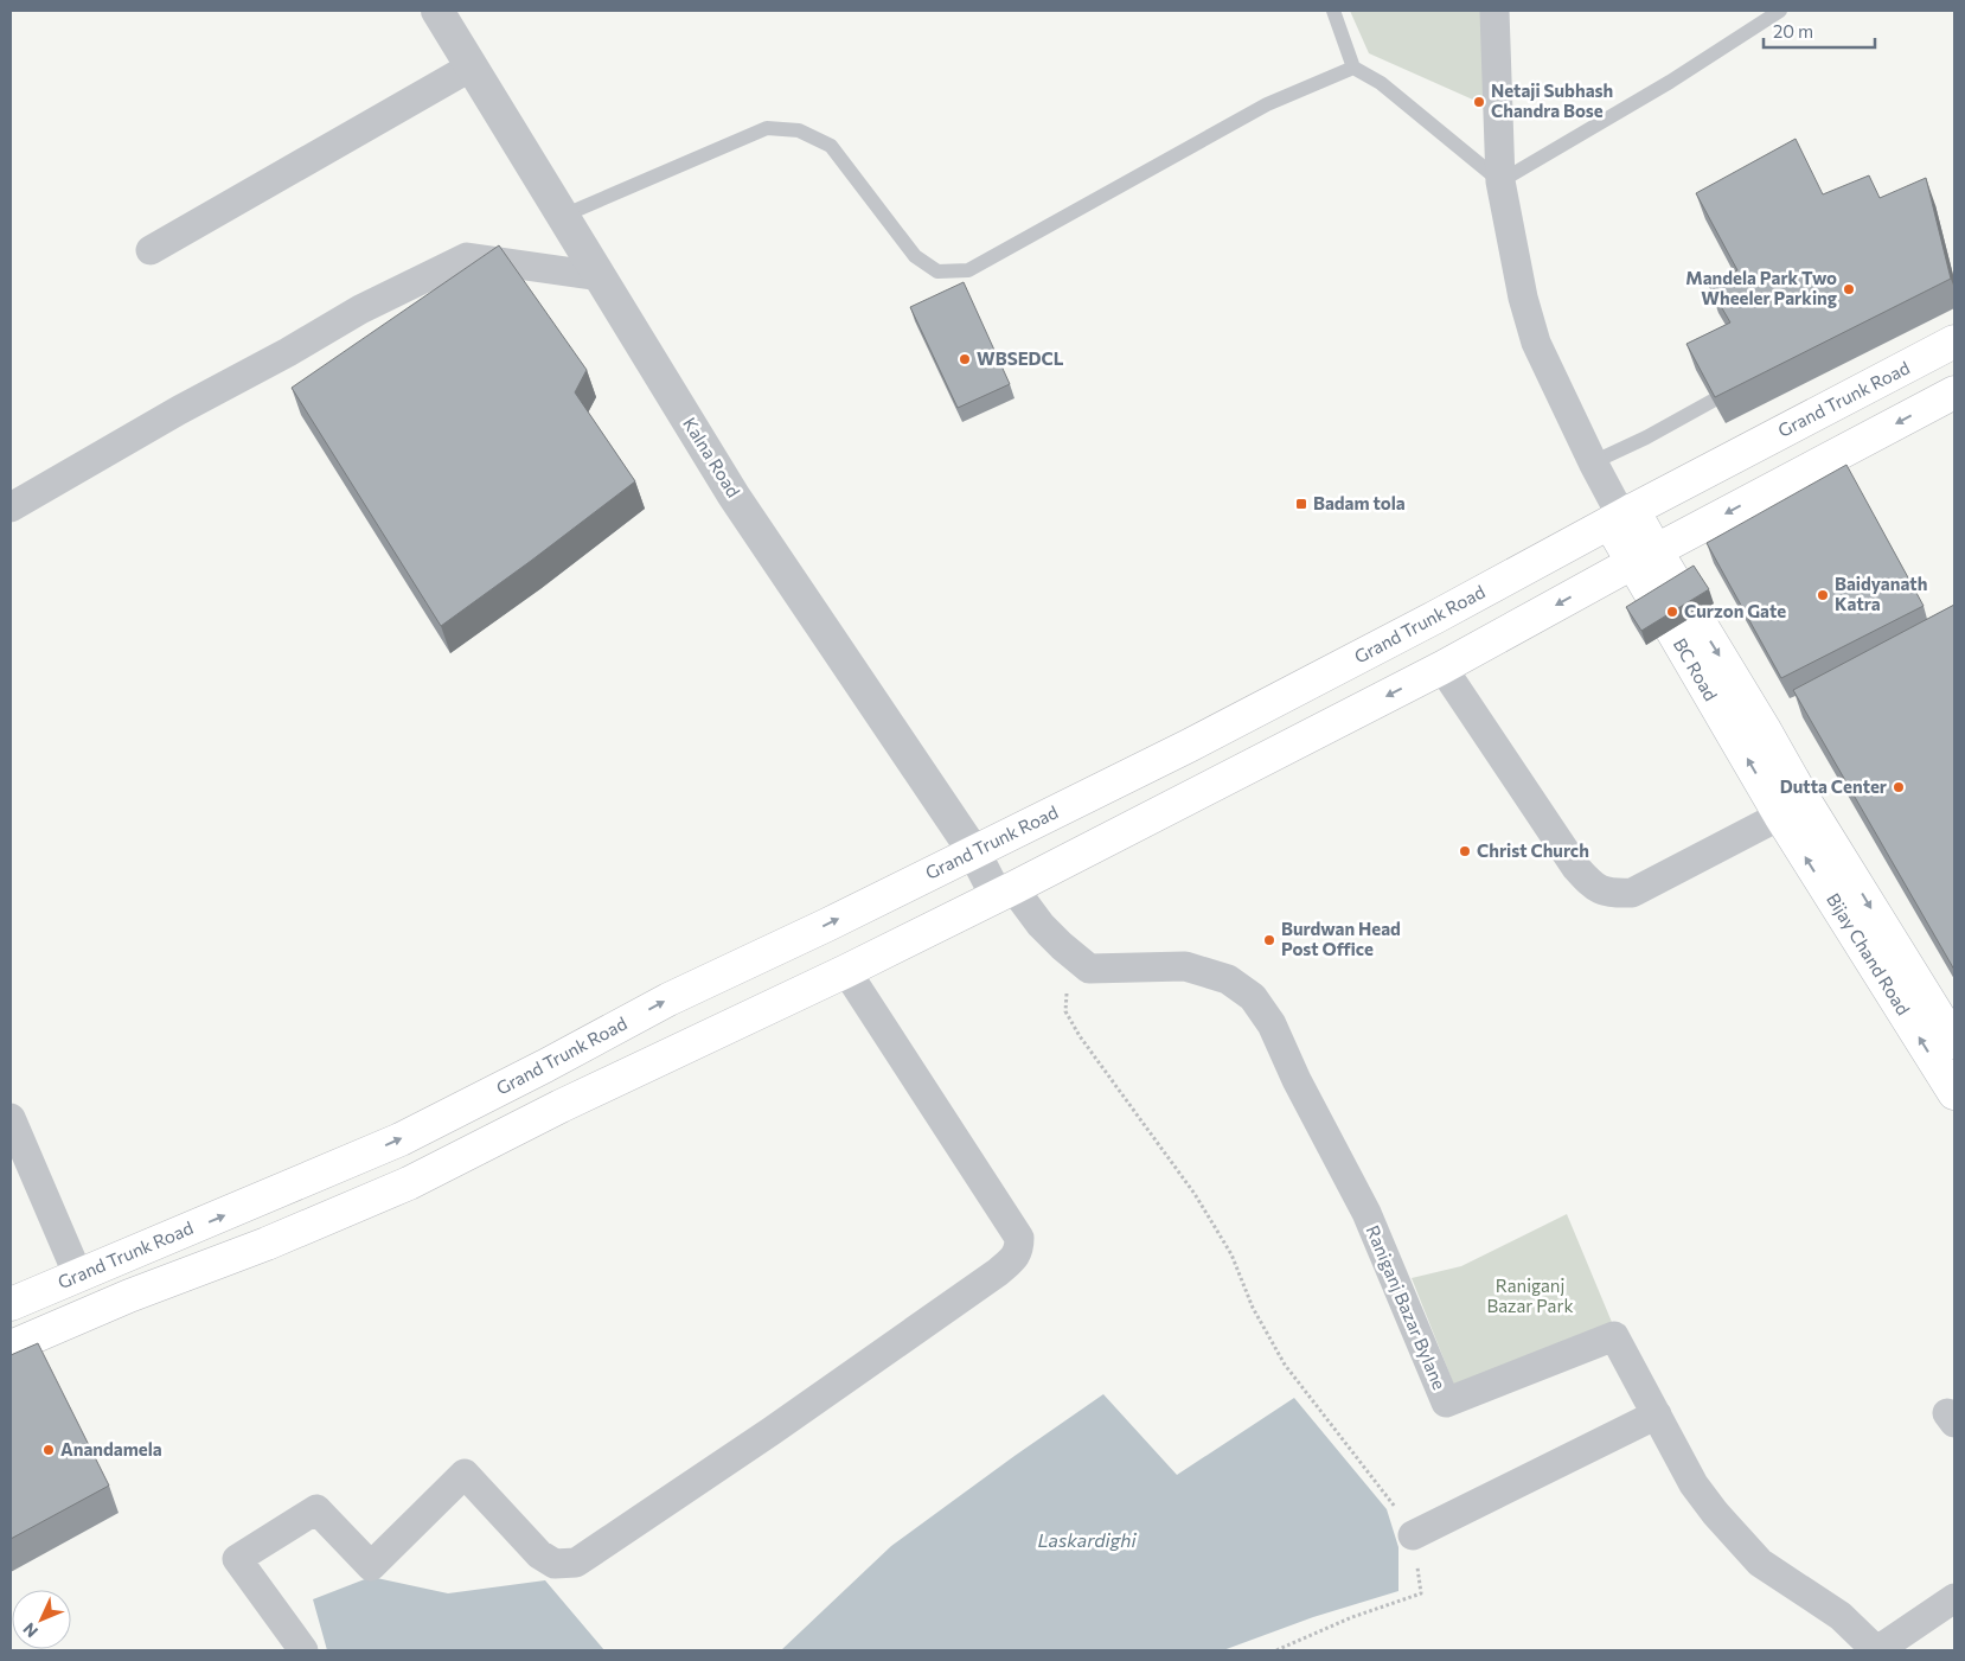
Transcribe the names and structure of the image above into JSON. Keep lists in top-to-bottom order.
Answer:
{
  "streets": {
    "main road": ["Grand Trunk Road", "BC Road", "Bijay Chand Road"],
    "street": ["Kalna Road", "Raniganj Bazar Bylane"]
  },
  "crossings": [
    ["Grand Trunk Road", "Kalna Road"],
    ["Grand Trunk Road", "BC Road"],
    ["BC Road", "Bijay Chand Road"]
  ],
  "water": ["Laskardighi"],
  "parks": ["Raniganj Bazar Park"],
  "places": {
    "other": [
      "Netaji Subhash Chandra Bose",
      "Mandela Park Two Wheeler Parking",
      "WBSEDCL",
      "Baidyanath Katra",
      "Curzon Gate",
      "Dutta Center",
      "Christ Church",
      "Burdwan Head Post Office",
      "Anandamela"
    ],
    "transit": ["Badam tola"]
  },
  "scale_bar": "20 m",
  "north": "bottom left"
}
